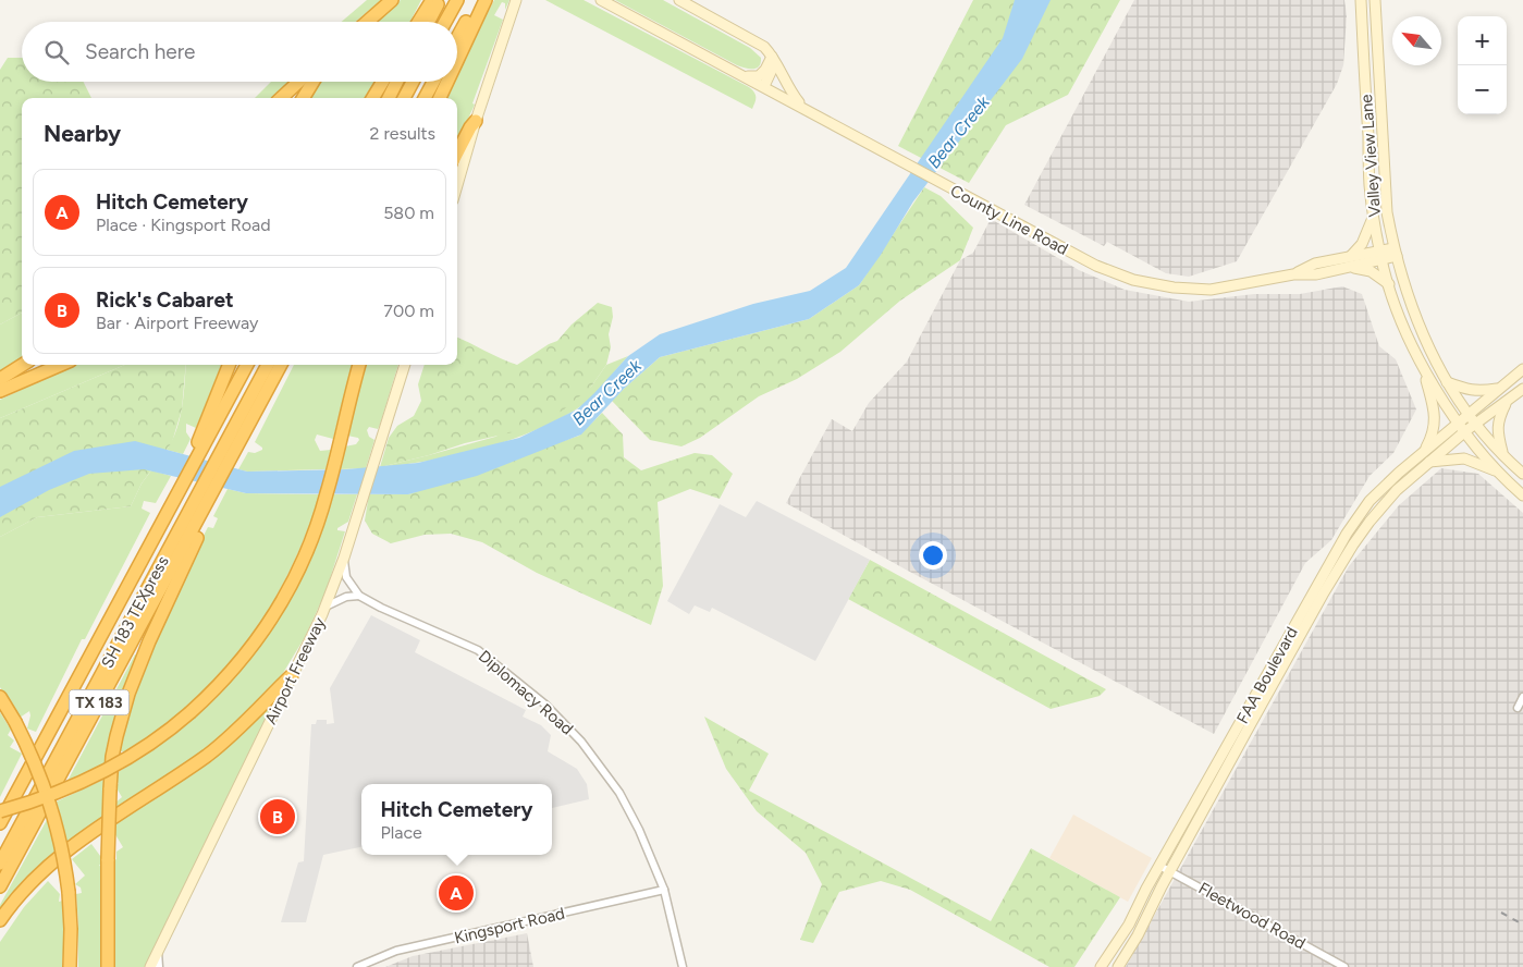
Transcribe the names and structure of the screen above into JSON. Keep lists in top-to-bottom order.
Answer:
{
  "streets": {
    "highway": ["SH 183 TEXpress", "TX 183"],
    "main road": [
      "Valley View Lane",
      "County Line Road",
      "Airport Freeway",
      "FAA Boulevard"
    ],
    "street": ["Diplomacy Road", "Fleetwood Road", "Kingsport Road"]
  },
  "crossings": [
    ["Valley View Lane", "County Line Road"],
    ["Valley View Lane", "FAA Boulevard"],
    ["SH 183 TEXpress", "TX 183"],
    ["FAA Boulevard", "Fleetwood Road"],
    ["Diplomacy Road", "Kingsport Road"]
  ],
  "water": ["Bear Creek"],
  "north": "top left",
  "page": {
    "map_buttons": ["+", "−"],
    "search": "Search here",
    "heading": ["Nearby", "2 results"],
    "list": [
      {
        "mark": "A",
        "name": "Hitch Cemetery",
        "note": "Place · Kingsport Road",
        "value": "580 m"
      },
      {
        "mark": "B",
        "name": "Rick's Cabaret",
        "note": "Bar · Airport Freeway",
        "value": "700 m"
      }
    ],
    "popup": ["Hitch Cemetery", "Place"],
    "pins": ["B", "A"]
  }
}
